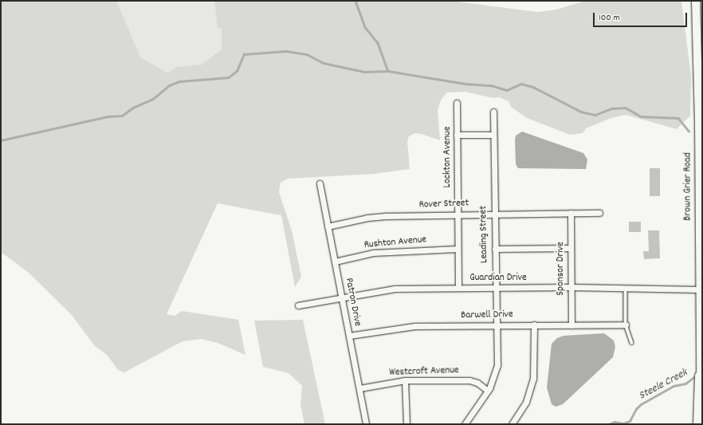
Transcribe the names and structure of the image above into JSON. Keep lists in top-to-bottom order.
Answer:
{
  "streets": {
    "main road": ["Brown Grier Road"],
    "street": [
      "Lockton Avenue",
      "Rover Street",
      "Leading Street",
      "Rushton Avenue",
      "Sponsor Drive",
      "Guardian Drive",
      "Patron Drive",
      "Barwell Drive",
      "Westcroft Avenue"
    ]
  },
  "crossings": [
    ["Lockton Avenue", "Rover Street"],
    ["Lockton Avenue", "Rushton Avenue"],
    ["Lockton Avenue", "Guardian Drive"],
    ["Brown Grier Road", "Guardian Drive"],
    ["Rover Street", "Leading Street"],
    ["Rover Street", "Sponsor Drive"],
    ["Rover Street", "Patron Drive"],
    ["Leading Street", "Guardian Drive"],
    ["Leading Street", "Barwell Drive"],
    ["Leading Street", "Westcroft Avenue"],
    ["Rushton Avenue", "Patron Drive"],
    ["Sponsor Drive", "Guardian Drive"],
    ["Sponsor Drive", "Barwell Drive"],
    ["Guardian Drive", "Patron Drive"],
    ["Patron Drive", "Barwell Drive"],
    ["Patron Drive", "Westcroft Avenue"]
  ],
  "water": ["Steele Creek"],
  "scale_bar": "100 m"
}
